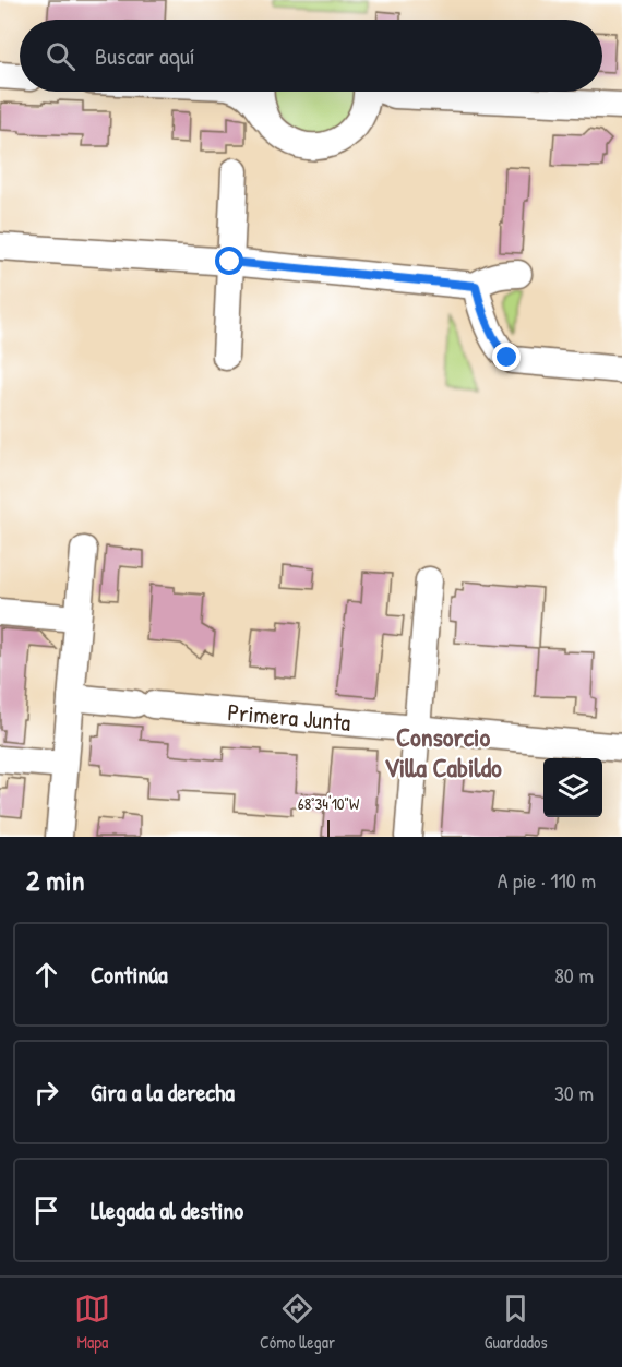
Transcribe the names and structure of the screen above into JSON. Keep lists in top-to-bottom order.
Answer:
{
  "streets": {
    "street": ["Primera Junta"]
  },
  "districts": ["Consorcio Villa Cabildo"],
  "page": {
    "search": "Buscar aquí",
    "heading": ["2 min", "A pie · 110 m"],
    "list": [
      ["Continúa", "80 m"],
      ["Gira a la derecha", "30 m"],
      "Llegada al destino"
    ],
    "nav": ["Mapa", "Cómo llegar", "Guardados"]
  },
  "coordinates": ["68°34'10\"W"]
}
